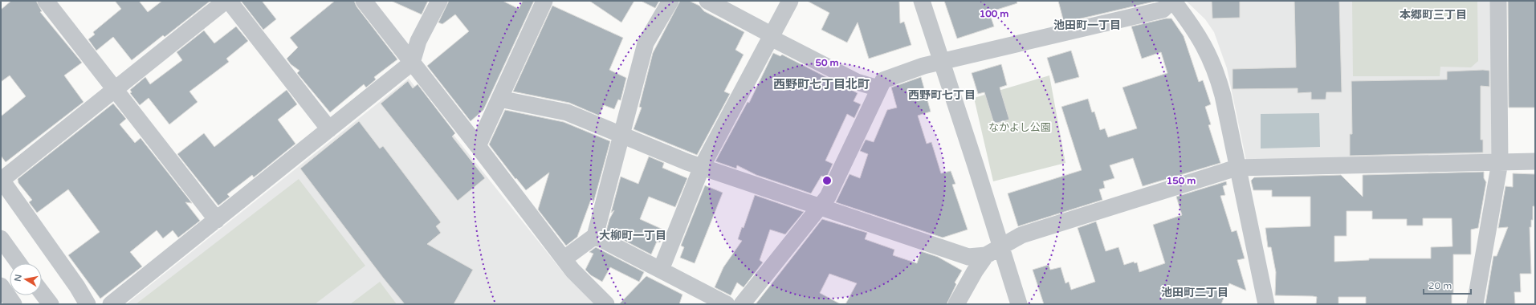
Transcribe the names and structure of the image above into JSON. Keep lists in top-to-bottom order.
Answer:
{
  "districts": [
    "本郷町三丁目",
    "池田町一丁目",
    "西野町七丁目北町",
    "西野町七丁目",
    "大柳町一丁目",
    "池田町二丁目"
  ],
  "parks": ["なかよし公園"],
  "scale_bar": "20 m",
  "north": "left",
  "rings": ["100 m", "50 m", "150 m"]
}
